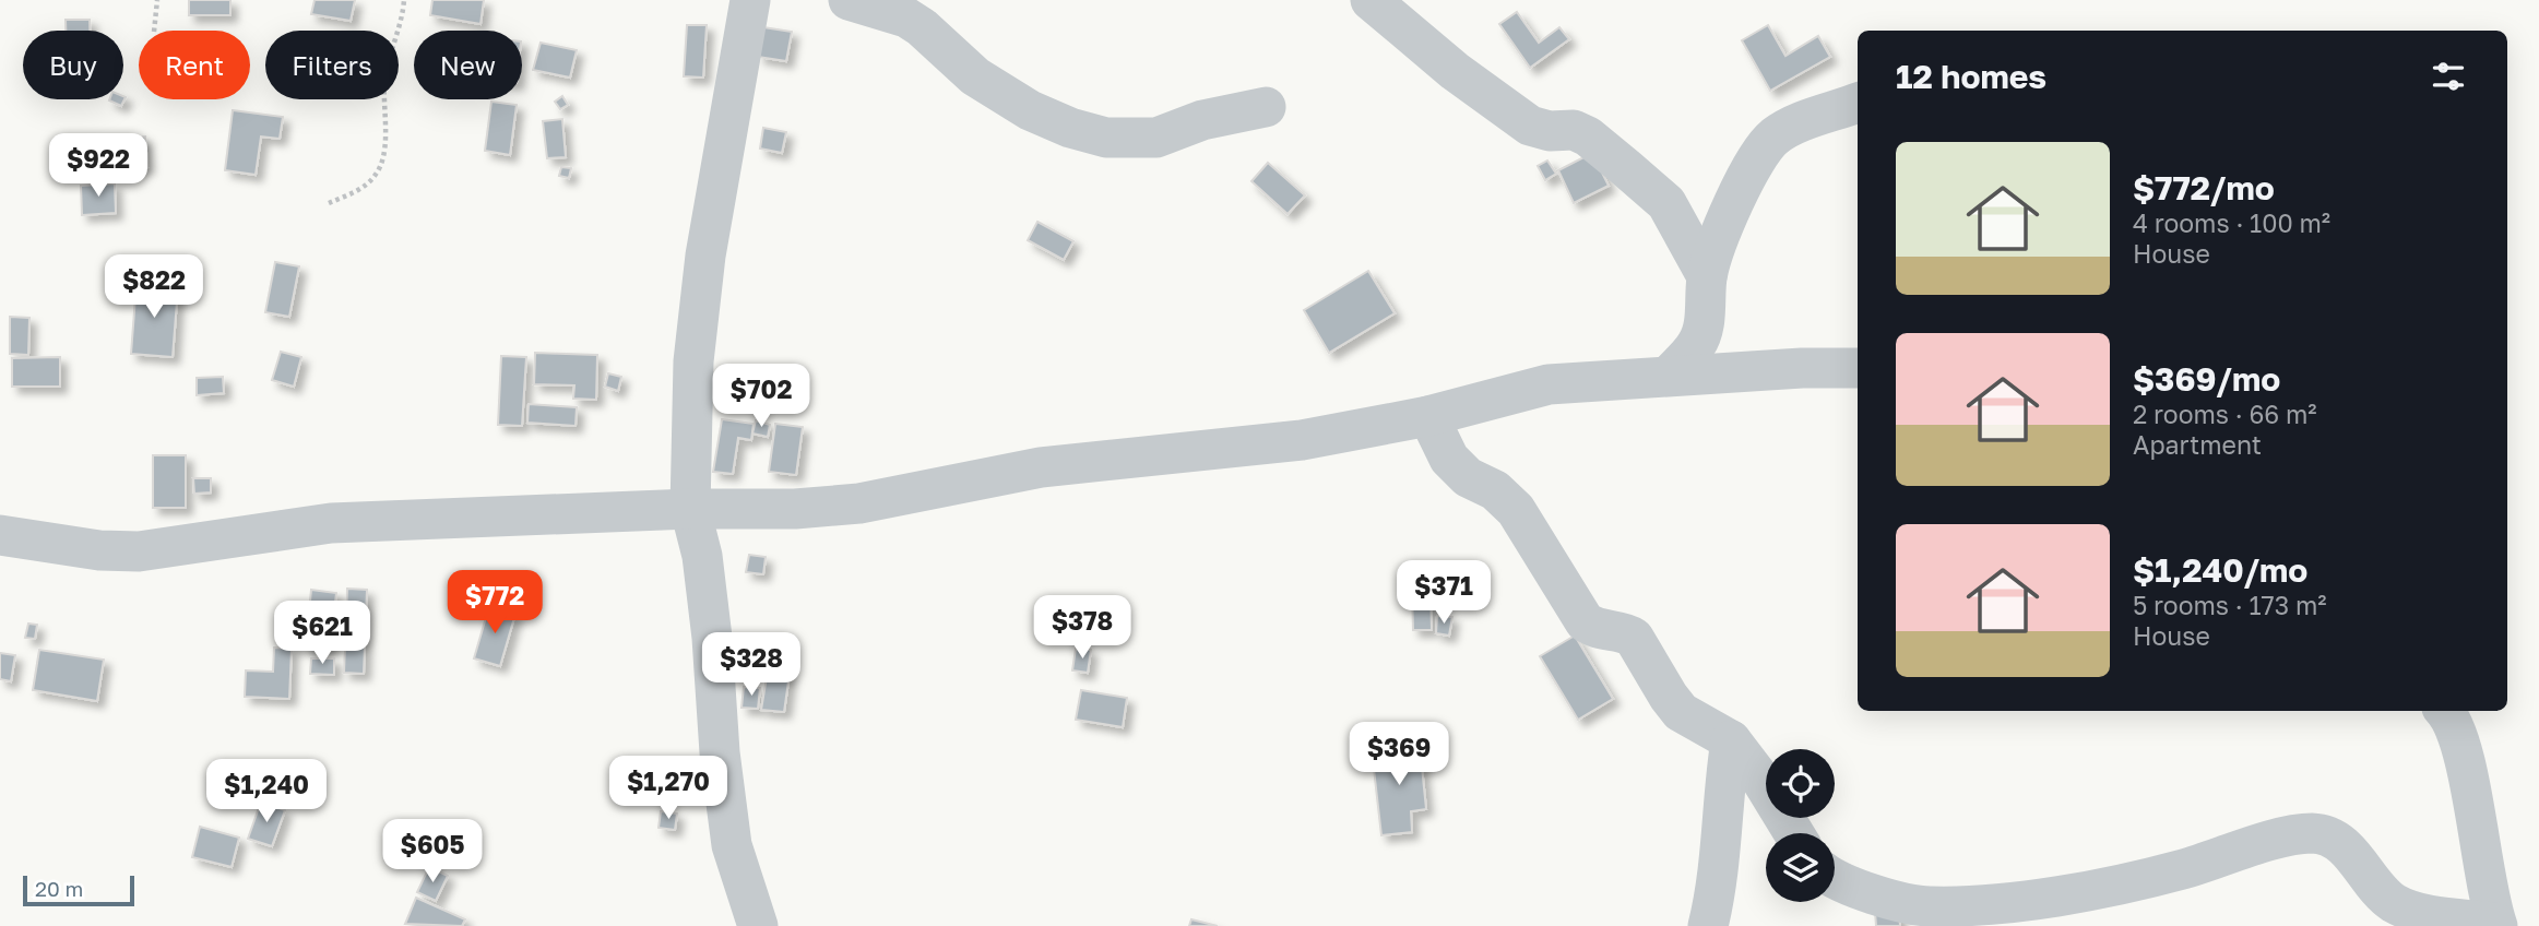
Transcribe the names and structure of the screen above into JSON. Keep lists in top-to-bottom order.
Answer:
{
  "scale_bar": "20 m",
  "page": {
    "chip": [
      "Buy",
      "Rent",
      "Filters",
      "New"
    ],
    "heading": "12 homes",
    "list": [
      {
        "name": "$772/mo",
        "note": "4 rooms · 100 m² · House"
      },
      {
        "name": "$369/mo",
        "note": "2 rooms · 66 m² · Apartment"
      },
      {
        "name": "$1,240/mo",
        "note": "5 rooms · 173 m² · House"
      }
    ],
    "price": [
      "$922",
      "$822",
      "$702",
      "$371",
      "$772",
      "$378",
      "$621",
      "$328",
      "$369",
      "$1,270",
      "$1,240",
      "$605"
    ],
    "scale": "20 m"
  }
}
